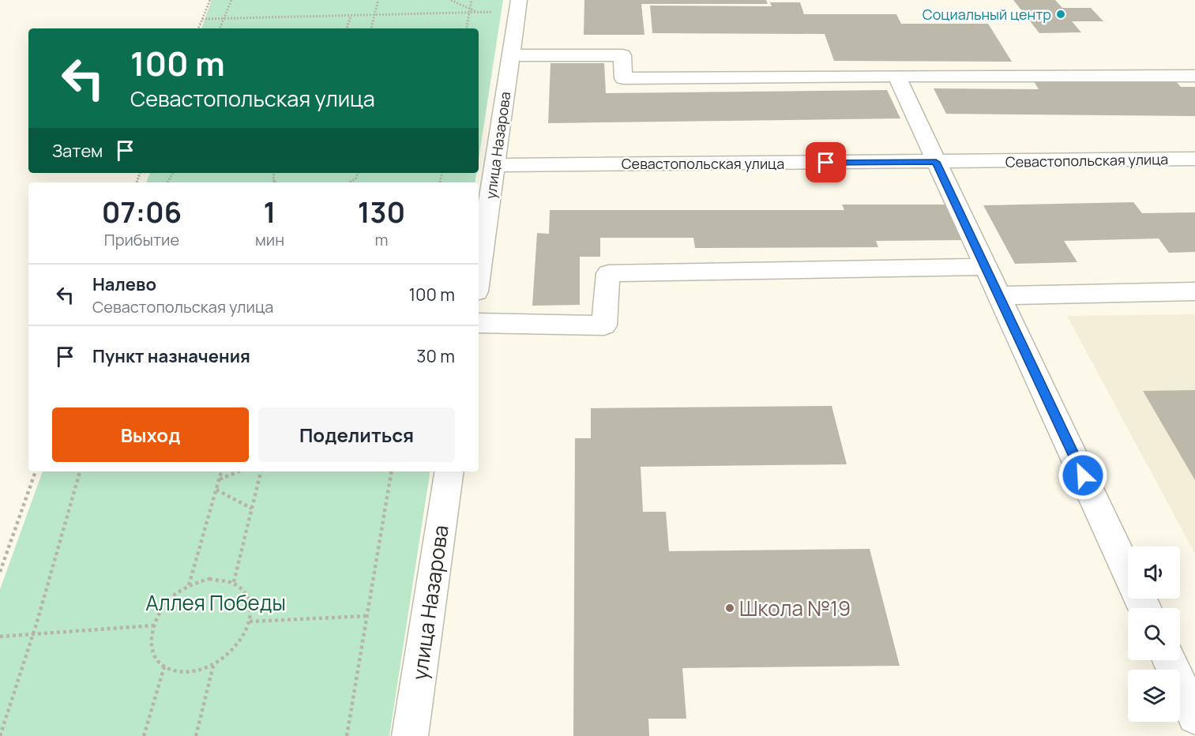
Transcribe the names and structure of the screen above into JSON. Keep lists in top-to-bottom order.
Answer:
{
  "streets": {
    "street": ["улица Назарова", "Севастопольская улица"]
  },
  "crossings": [
    ["улица Назарова", "Севастопольская улица"]
  ],
  "parks": ["Аллея Победы"],
  "places": ["Социальный центр", "Школа №19"],
  "page": {
    "turn": ["100 m", "Севастопольская улица"],
    "then": "Затем",
    "eta": [
      "07:06",
      "Прибытие",
      "1",
      "мин",
      "130",
      "m"
    ],
    "list": [
      {
        "name": "Налево",
        "note": "Севастопольская улица",
        "value": "100 m"
      },
      {
        "name": "Пункт назначения",
        "value": "30 m"
      }
    ],
    "buttons": ["Выход", "Поделиться"]
  }
}
